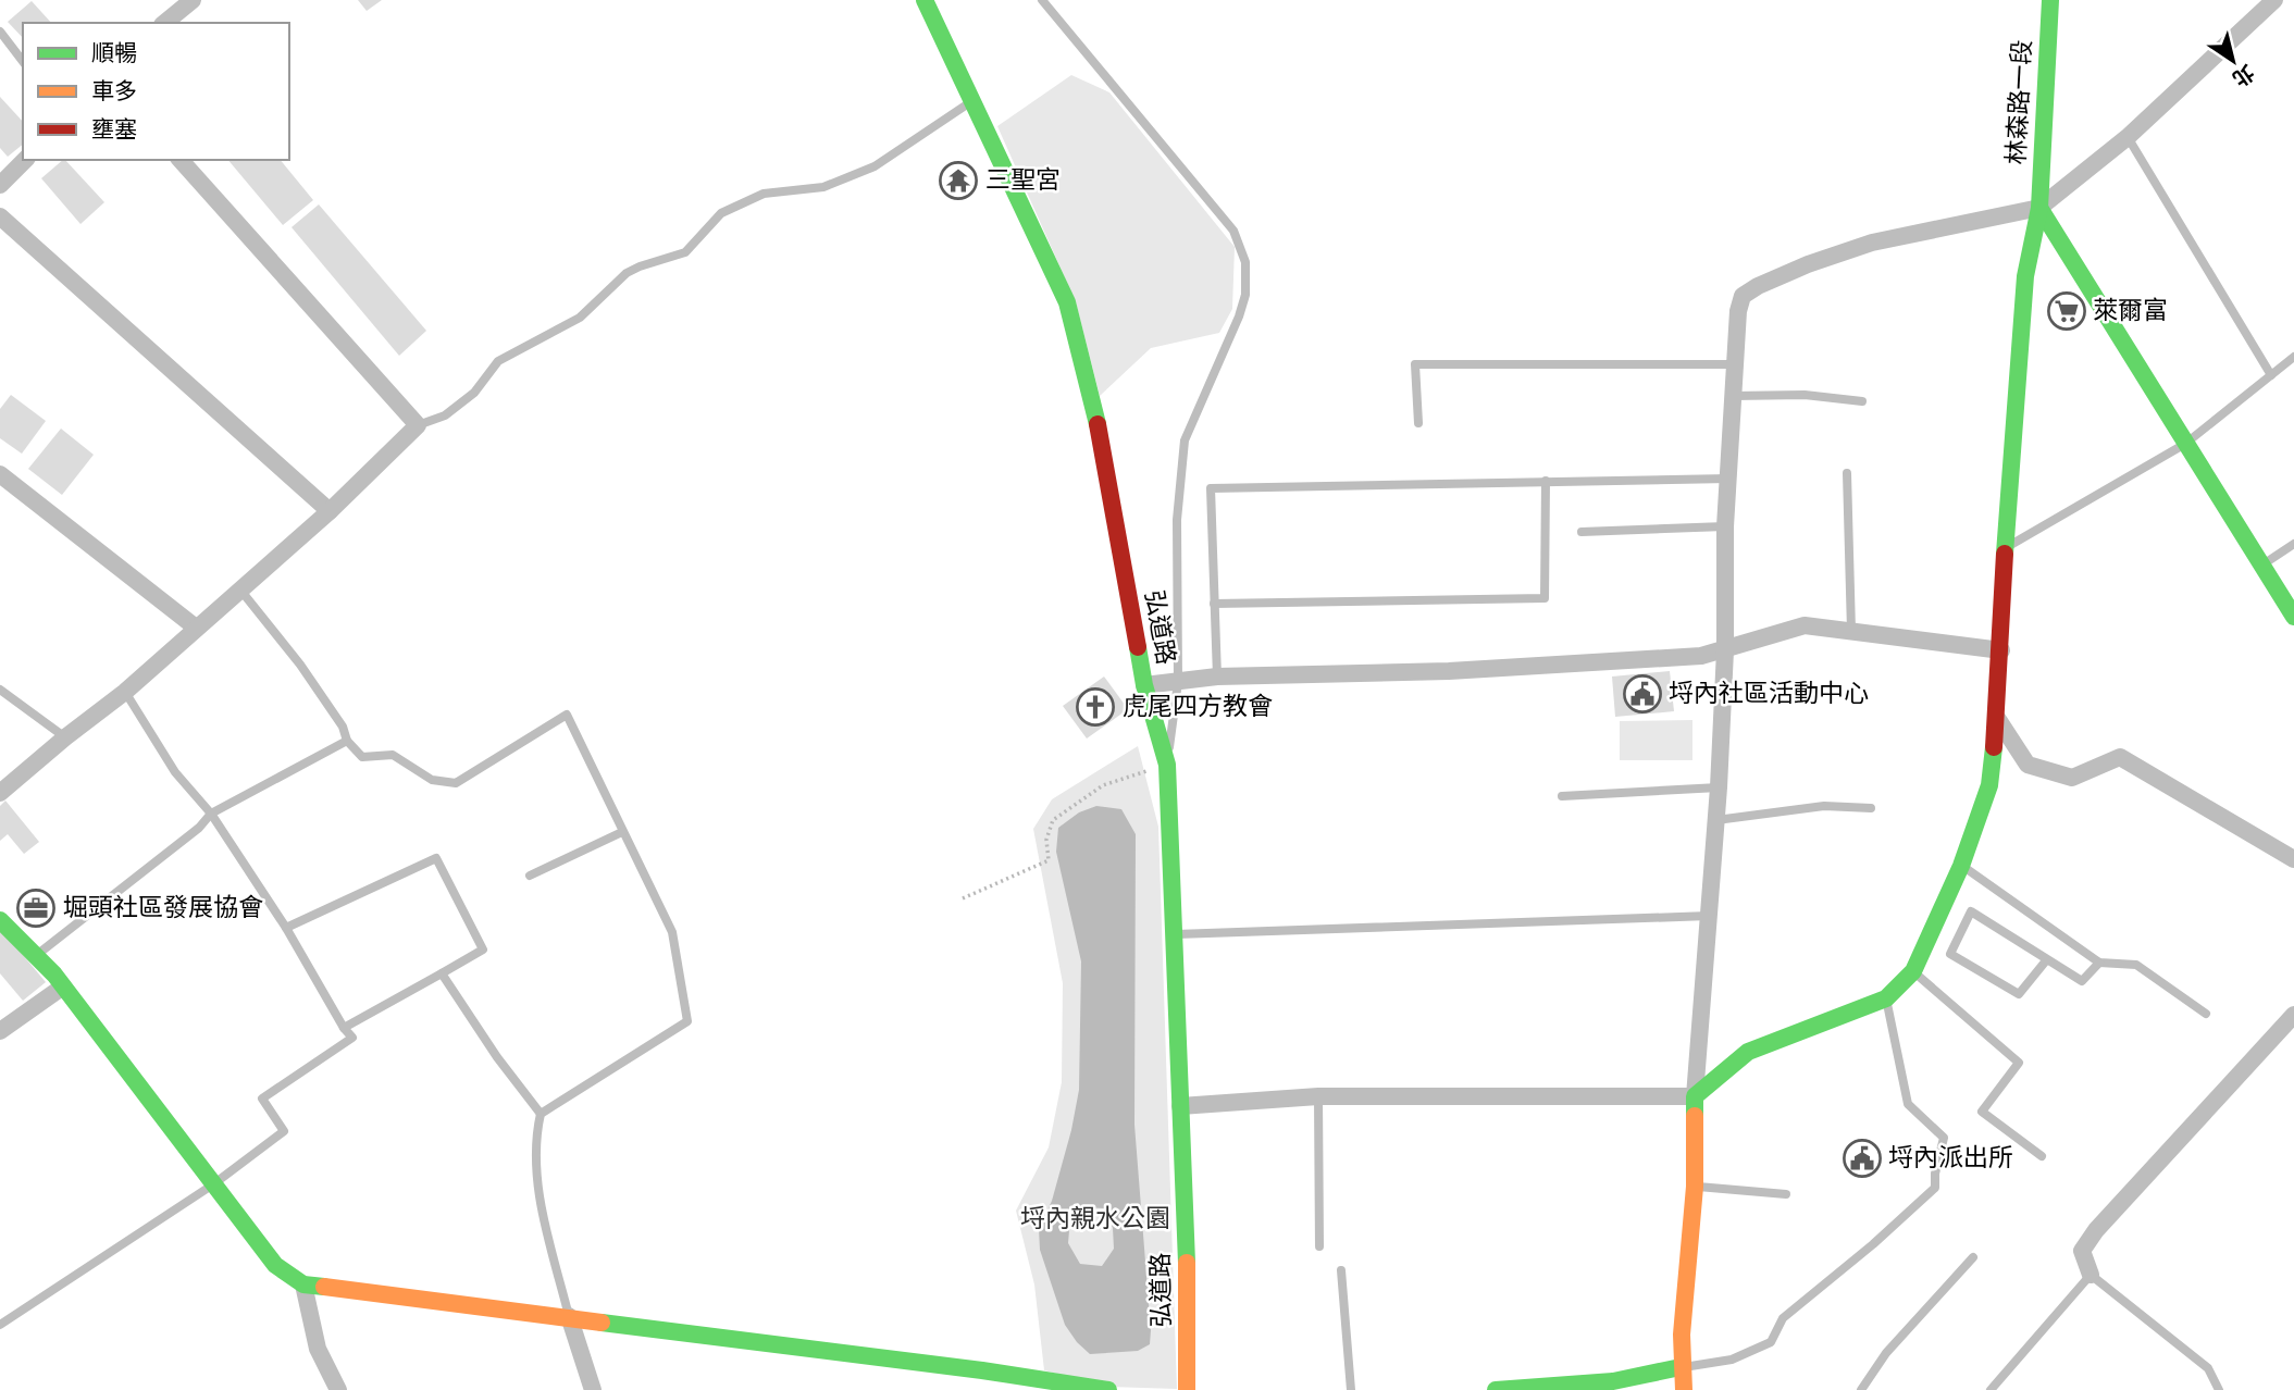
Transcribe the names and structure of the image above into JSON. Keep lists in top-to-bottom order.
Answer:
{
  "streets": {
    "street": ["林森路一段", "弘道路"]
  },
  "parks": ["埒內親水公園"],
  "places": {
    "temple": ["三聖宮"],
    "supermarket": ["萊爾富"],
    "public building": ["埒內社區活動中心", "埒內派出所"],
    "church": ["虎尾四方教會"],
    "office": ["堀頭社區發展協會"]
  },
  "legend": ["順暢", "車多", "壅塞"],
  "north": "bottom right"
}
